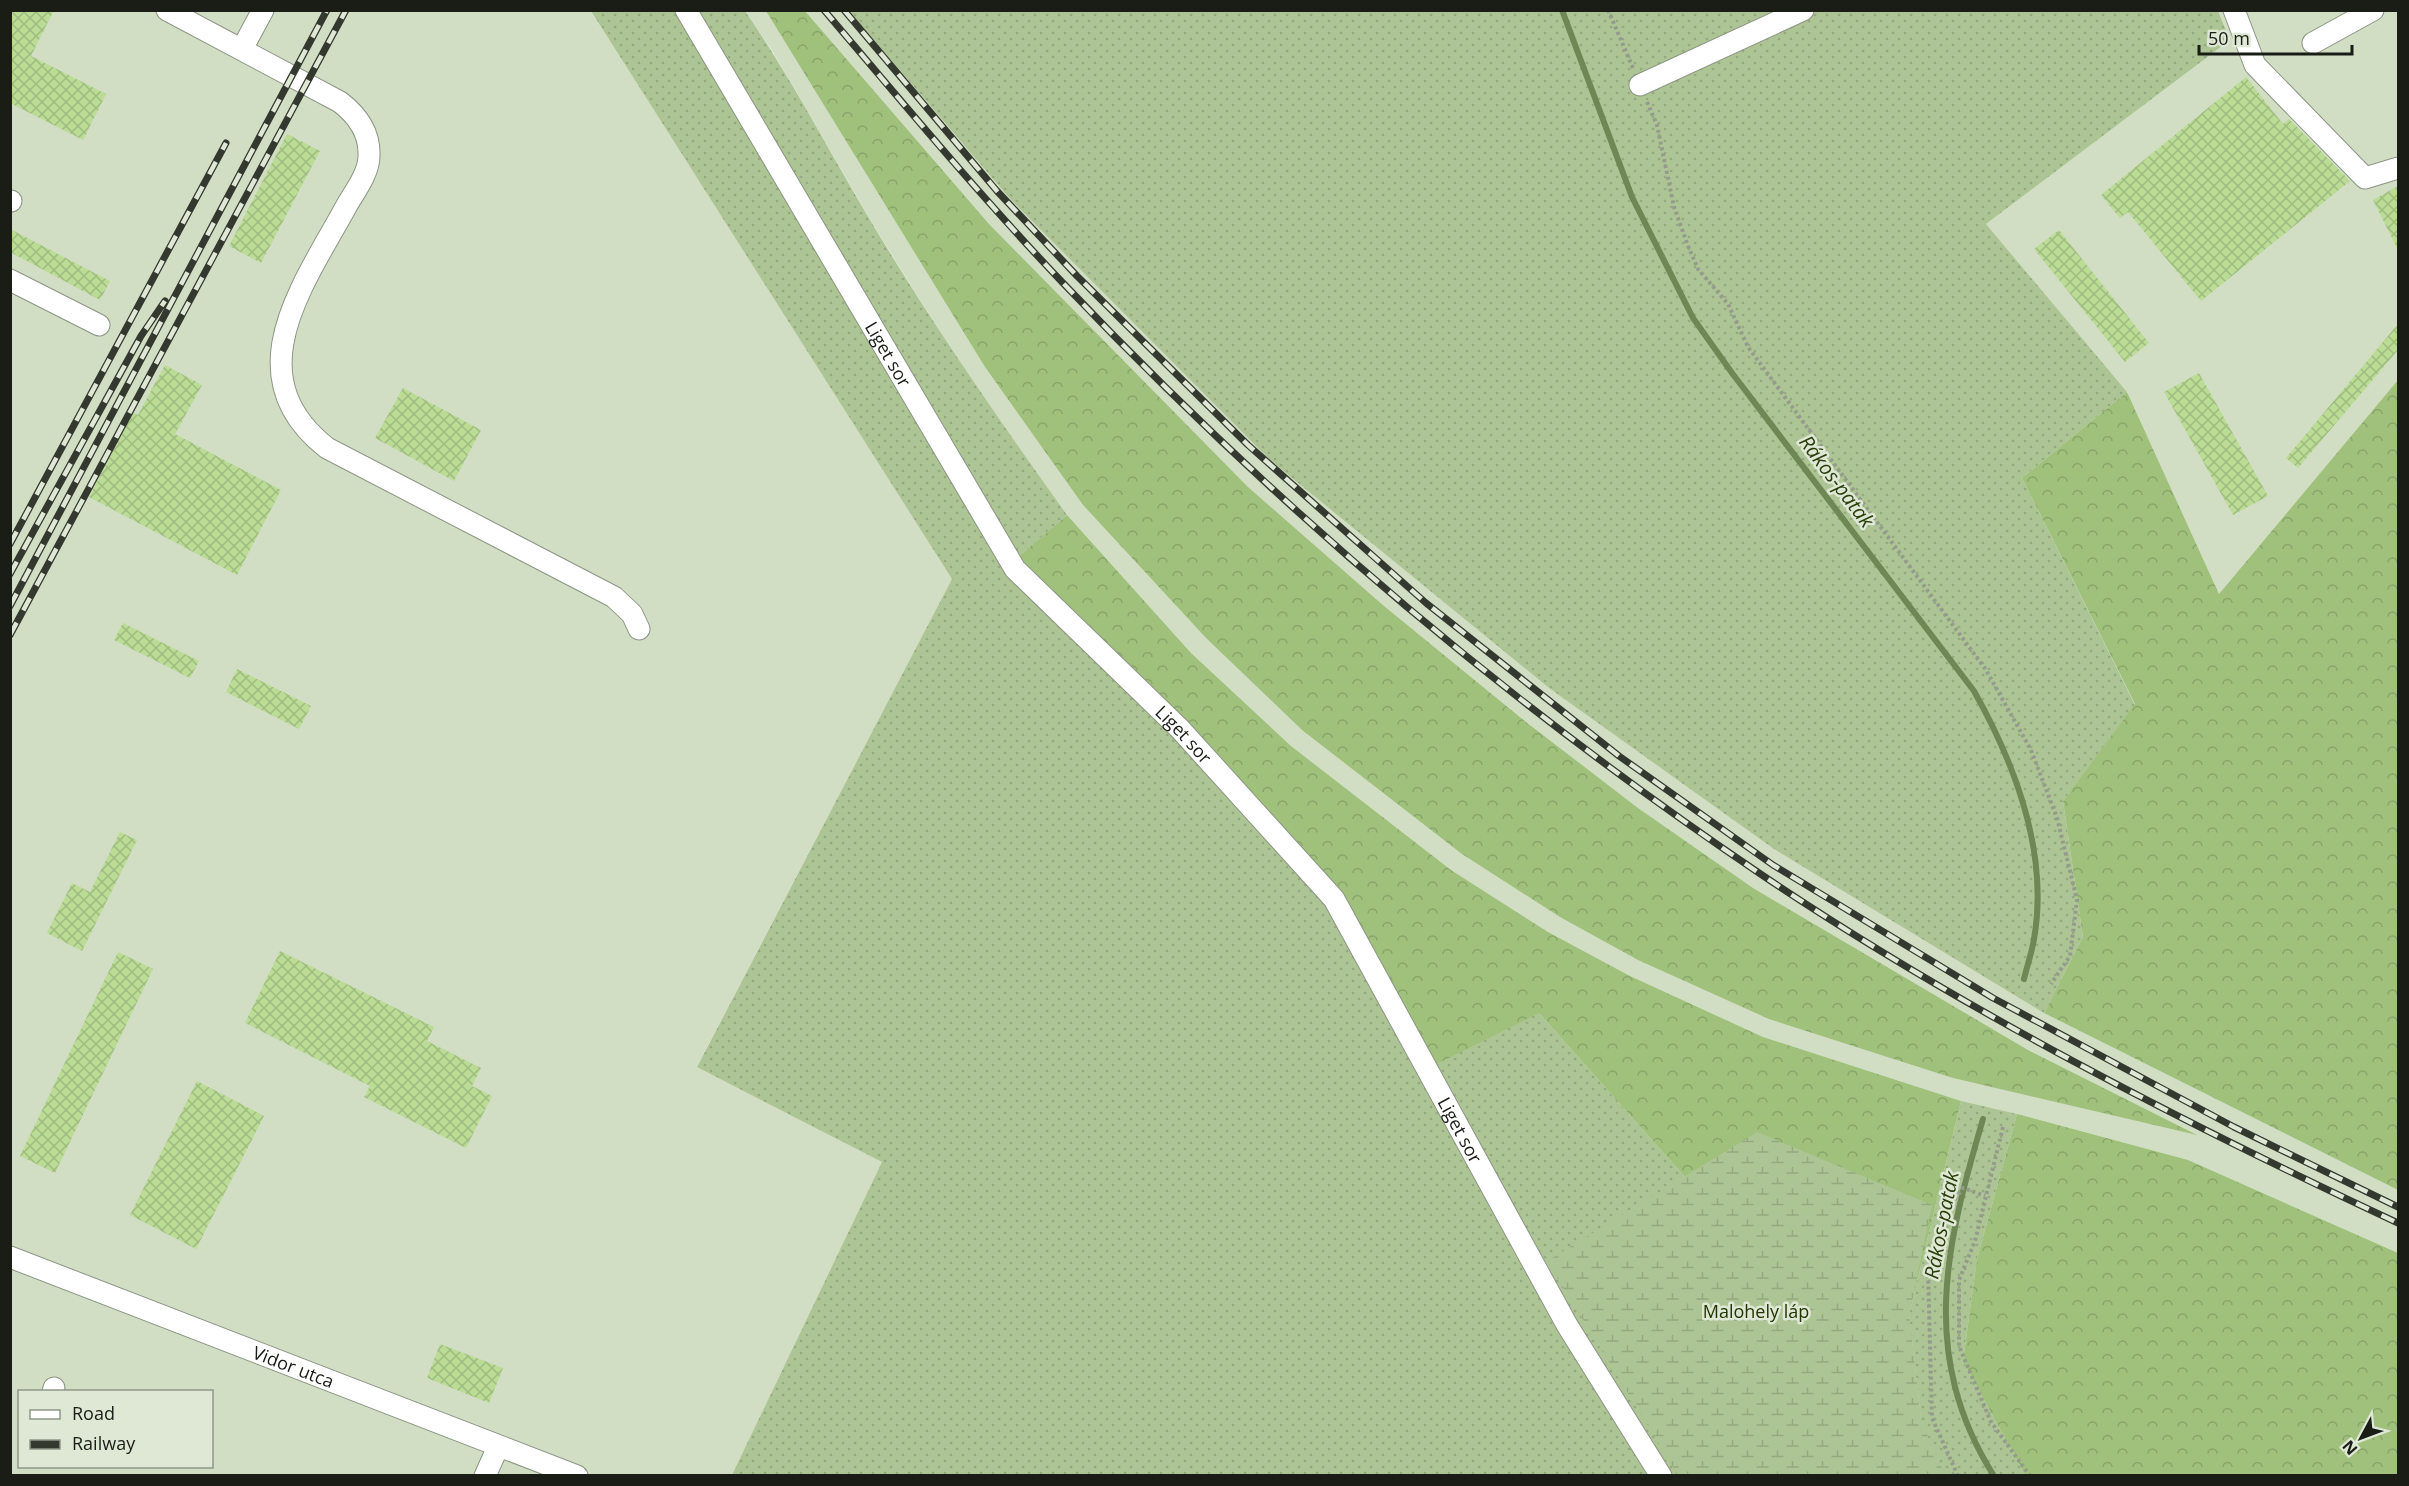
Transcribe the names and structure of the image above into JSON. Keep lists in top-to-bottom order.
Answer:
{
  "streets": {
    "street": ["Liget sor", "Vidor utca"]
  },
  "water": ["Rákos-patak"],
  "parks": ["Malohely láp"],
  "legend": ["Road", "Railway"],
  "scale_bar": "50 m",
  "north": "bottom left"
}
